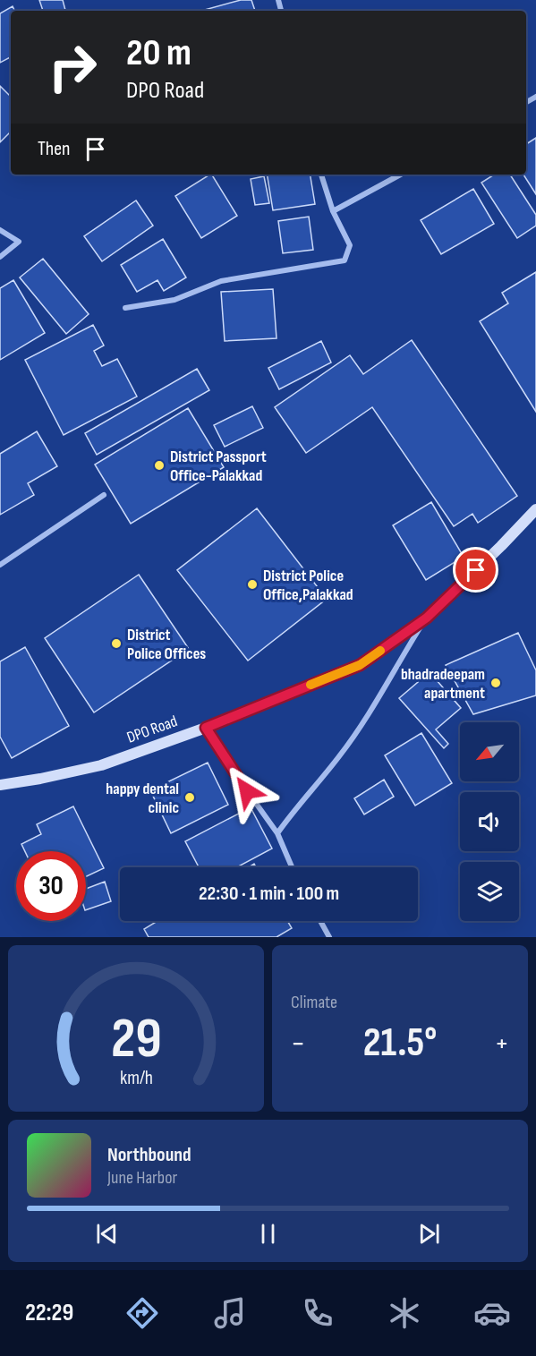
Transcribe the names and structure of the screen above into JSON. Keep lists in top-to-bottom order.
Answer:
{
  "streets": {
    "street": ["DPO Road"]
  },
  "places": [
    "District Passport Office-Palakkad",
    "District Police Office,Palakkad",
    "District Police Offices",
    "bhadradeepam apartment",
    "happy dental clinic"
  ],
  "north": "bottom left",
  "page": {
    "turn": ["20 m", "DPO Road"],
    "then": "Then",
    "limit": "30",
    "trip": "22:30 · 1 min · 100 m",
    "tile": "Climate",
    "heat": ["−", "21.5°", "+"],
    "song": ["Northbound", "June Harbor"],
    "tabs": "22:29",
    "gauge": ["29", "km/h"]
  }
}
